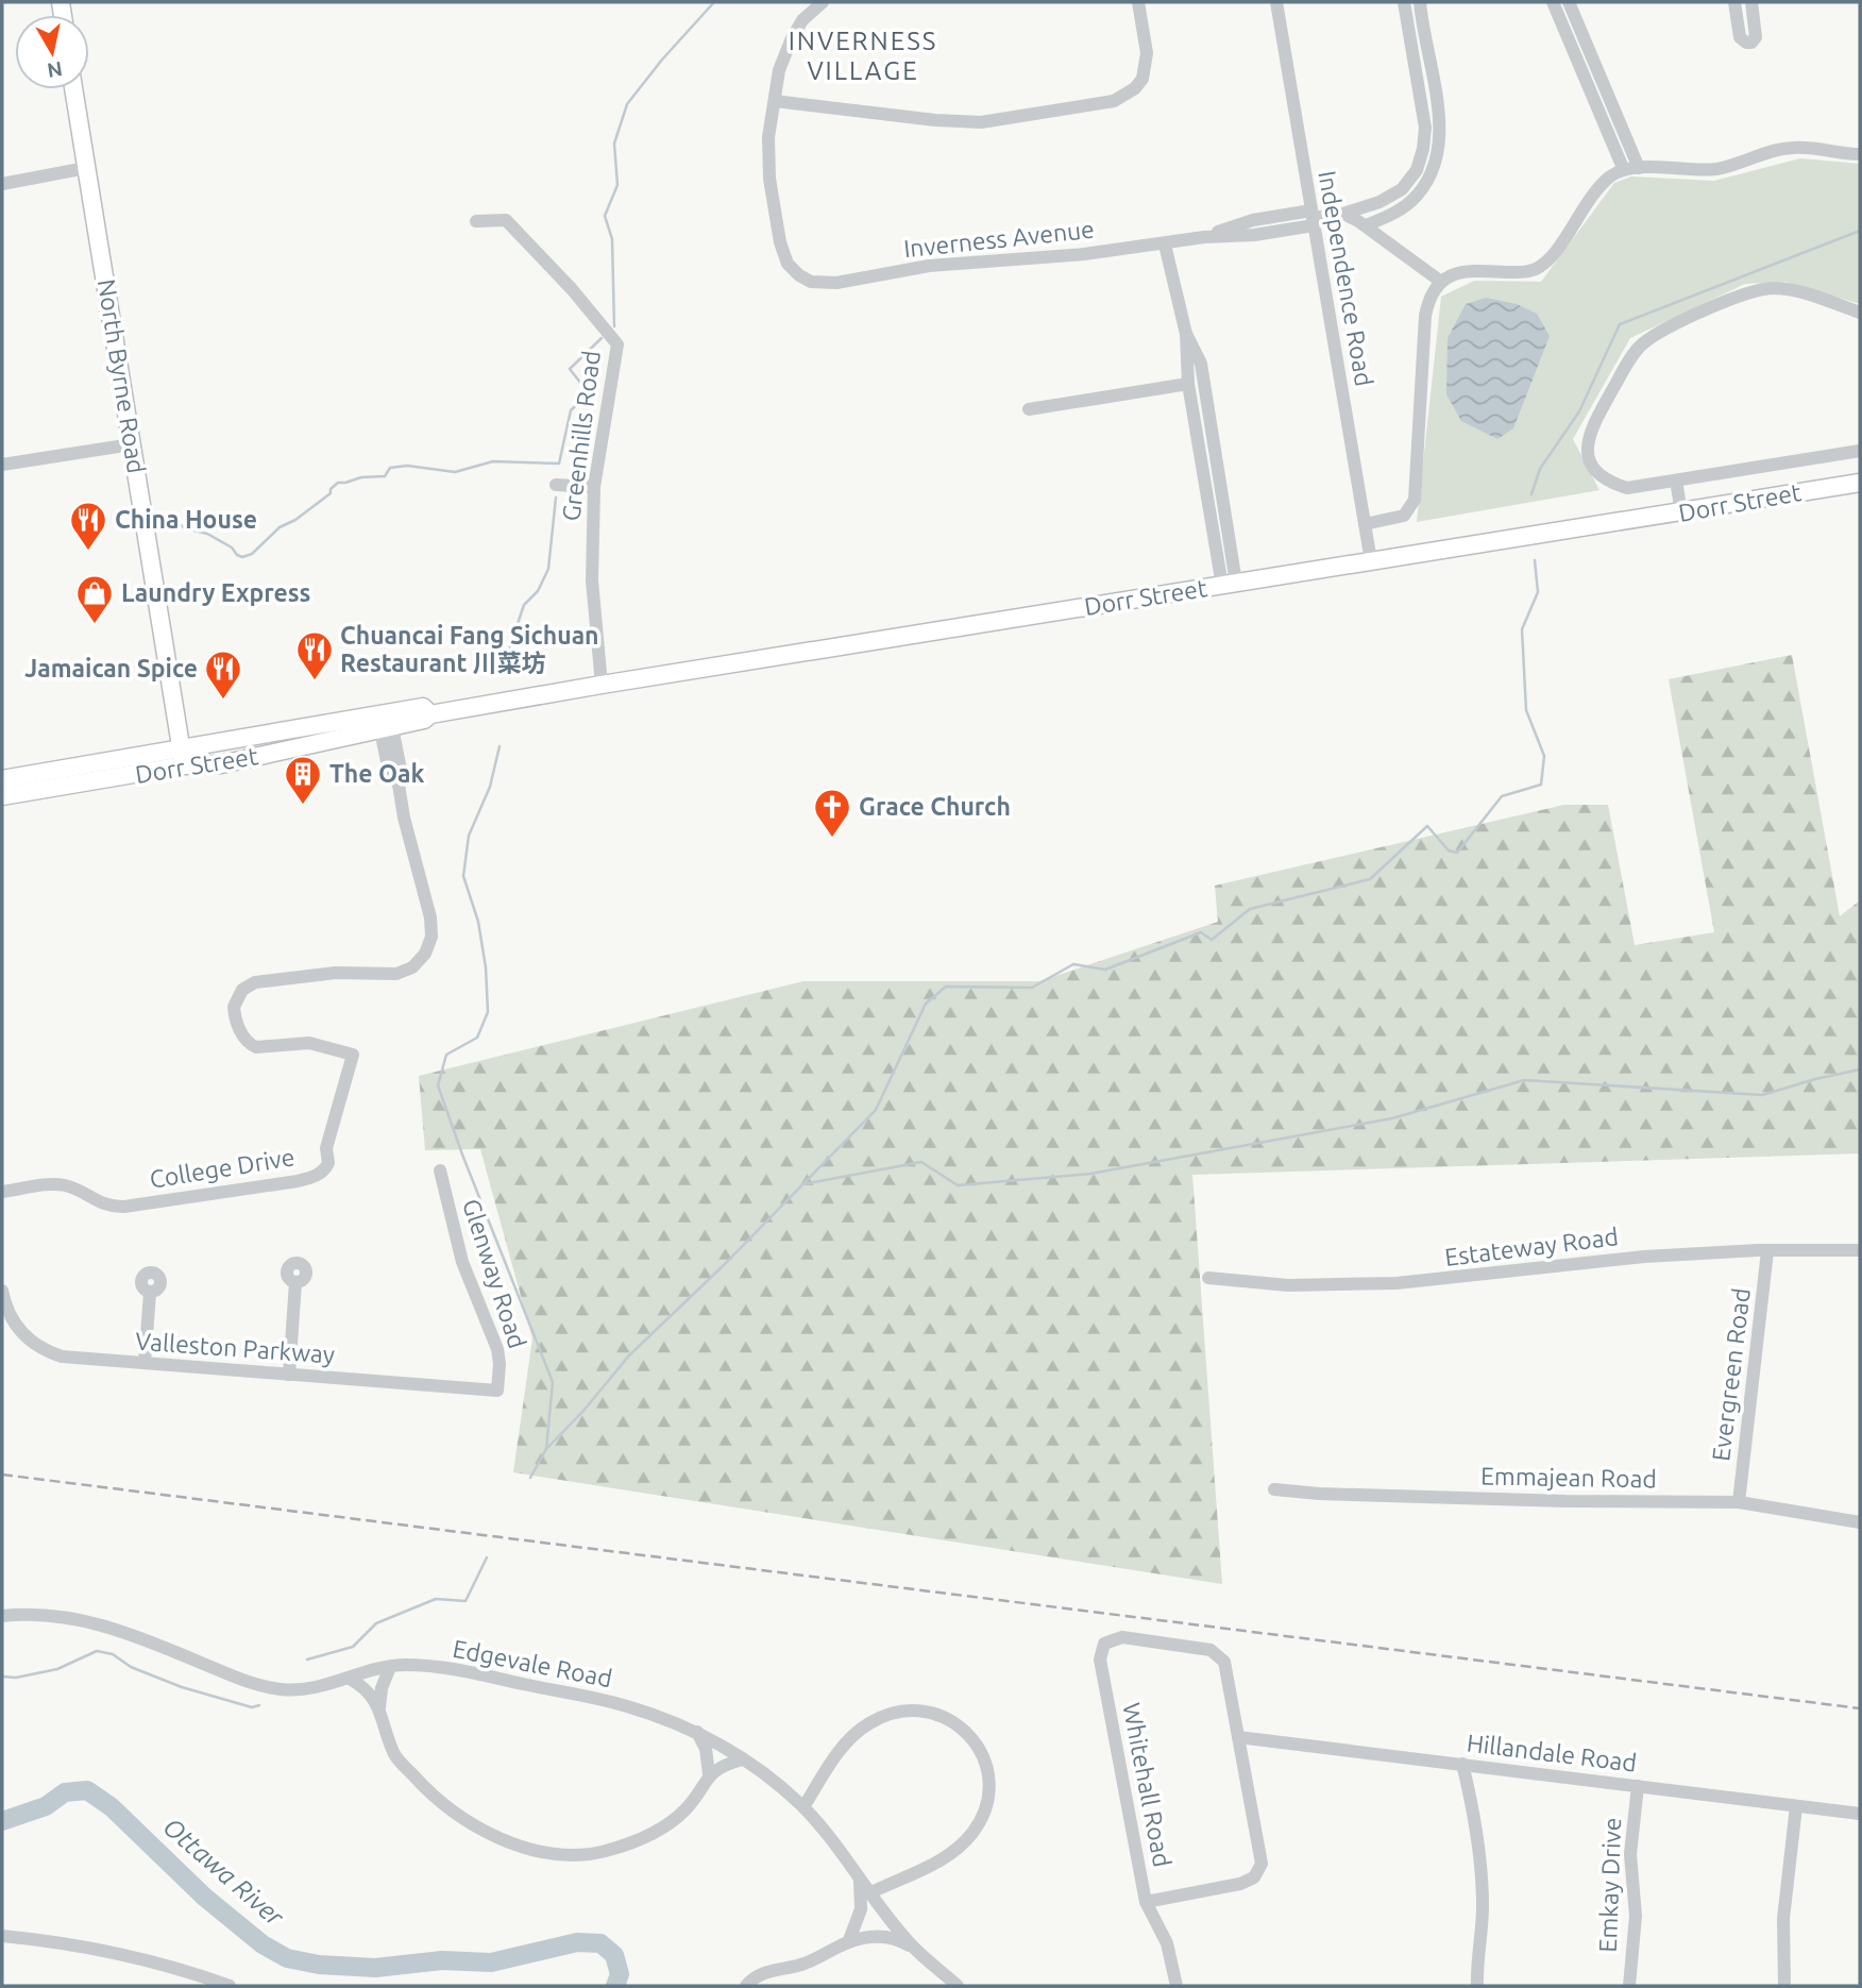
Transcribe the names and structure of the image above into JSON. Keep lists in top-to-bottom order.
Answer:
{
  "streets": {
    "main road": ["North Byrne Road", "Dorr Street"],
    "street": [
      "Inverness Avenue",
      "Independence Road",
      "Greenhills Road",
      "College Drive",
      "Estateway Road",
      "Glenway Road",
      "Valleston Parkway",
      "Evergreen Road",
      "Emmajean Road",
      "Edgevale Road",
      "Hillandale Road",
      "Whitehall Road",
      "Emkay Drive"
    ]
  },
  "crossings": [
    ["Inverness Avenue", "Independence Road"],
    ["Independence Road", "Dorr Street"],
    ["North Byrne Road", "Dorr Street"],
    ["Greenhills Road", "Dorr Street"],
    ["Dorr Street", "College Drive"],
    ["Estateway Road", "Evergreen Road"],
    ["Glenway Road", "Valleston Parkway"],
    ["Evergreen Road", "Emmajean Road"],
    ["Hillandale Road", "Whitehall Road"],
    ["Hillandale Road", "Emkay Drive"]
  ],
  "districts": ["INVERNESS VILLAGE"],
  "water": ["Ottawa River"],
  "places": {
    "restaurant": ["China House", "Chuancai Fang Sichuan Restaurant 川菜坊", "Jamaican Spice"],
    "shop": ["Laundry Express"],
    "building": ["The Oak"],
    "church": ["Grace Church"]
  },
  "north": "bottom"
}
